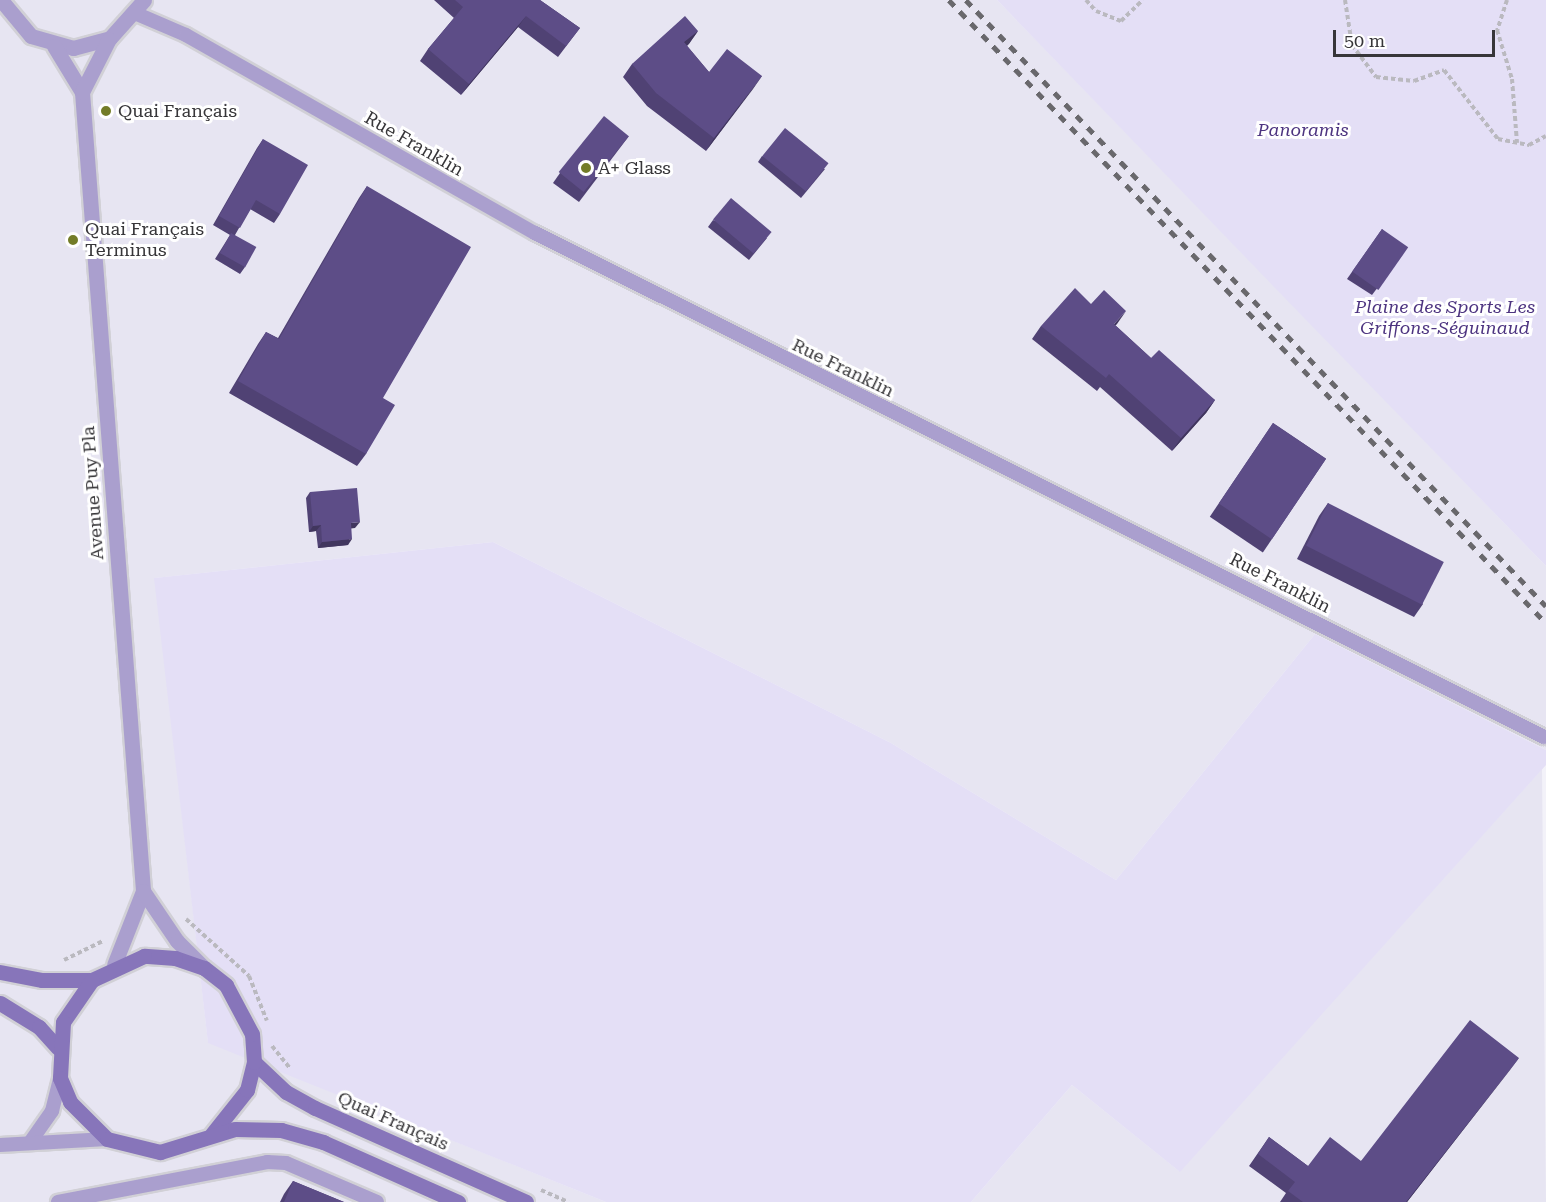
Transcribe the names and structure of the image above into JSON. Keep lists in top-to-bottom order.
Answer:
{
  "streets": {
    "main road": ["Quai Français"],
    "street": ["Avenue Puy Pla"],
    "lane": ["Rue Franklin"]
  },
  "crossings": [
    ["Avenue Puy Pla", "Quai Français"]
  ],
  "parks": ["Panoramis", "Plaine des Sports Les Griffons-Séguinaud"],
  "places": ["Quai Français", "A+ Glass", "Quai Français Terminus"],
  "scale_bar": "50 m"
}
